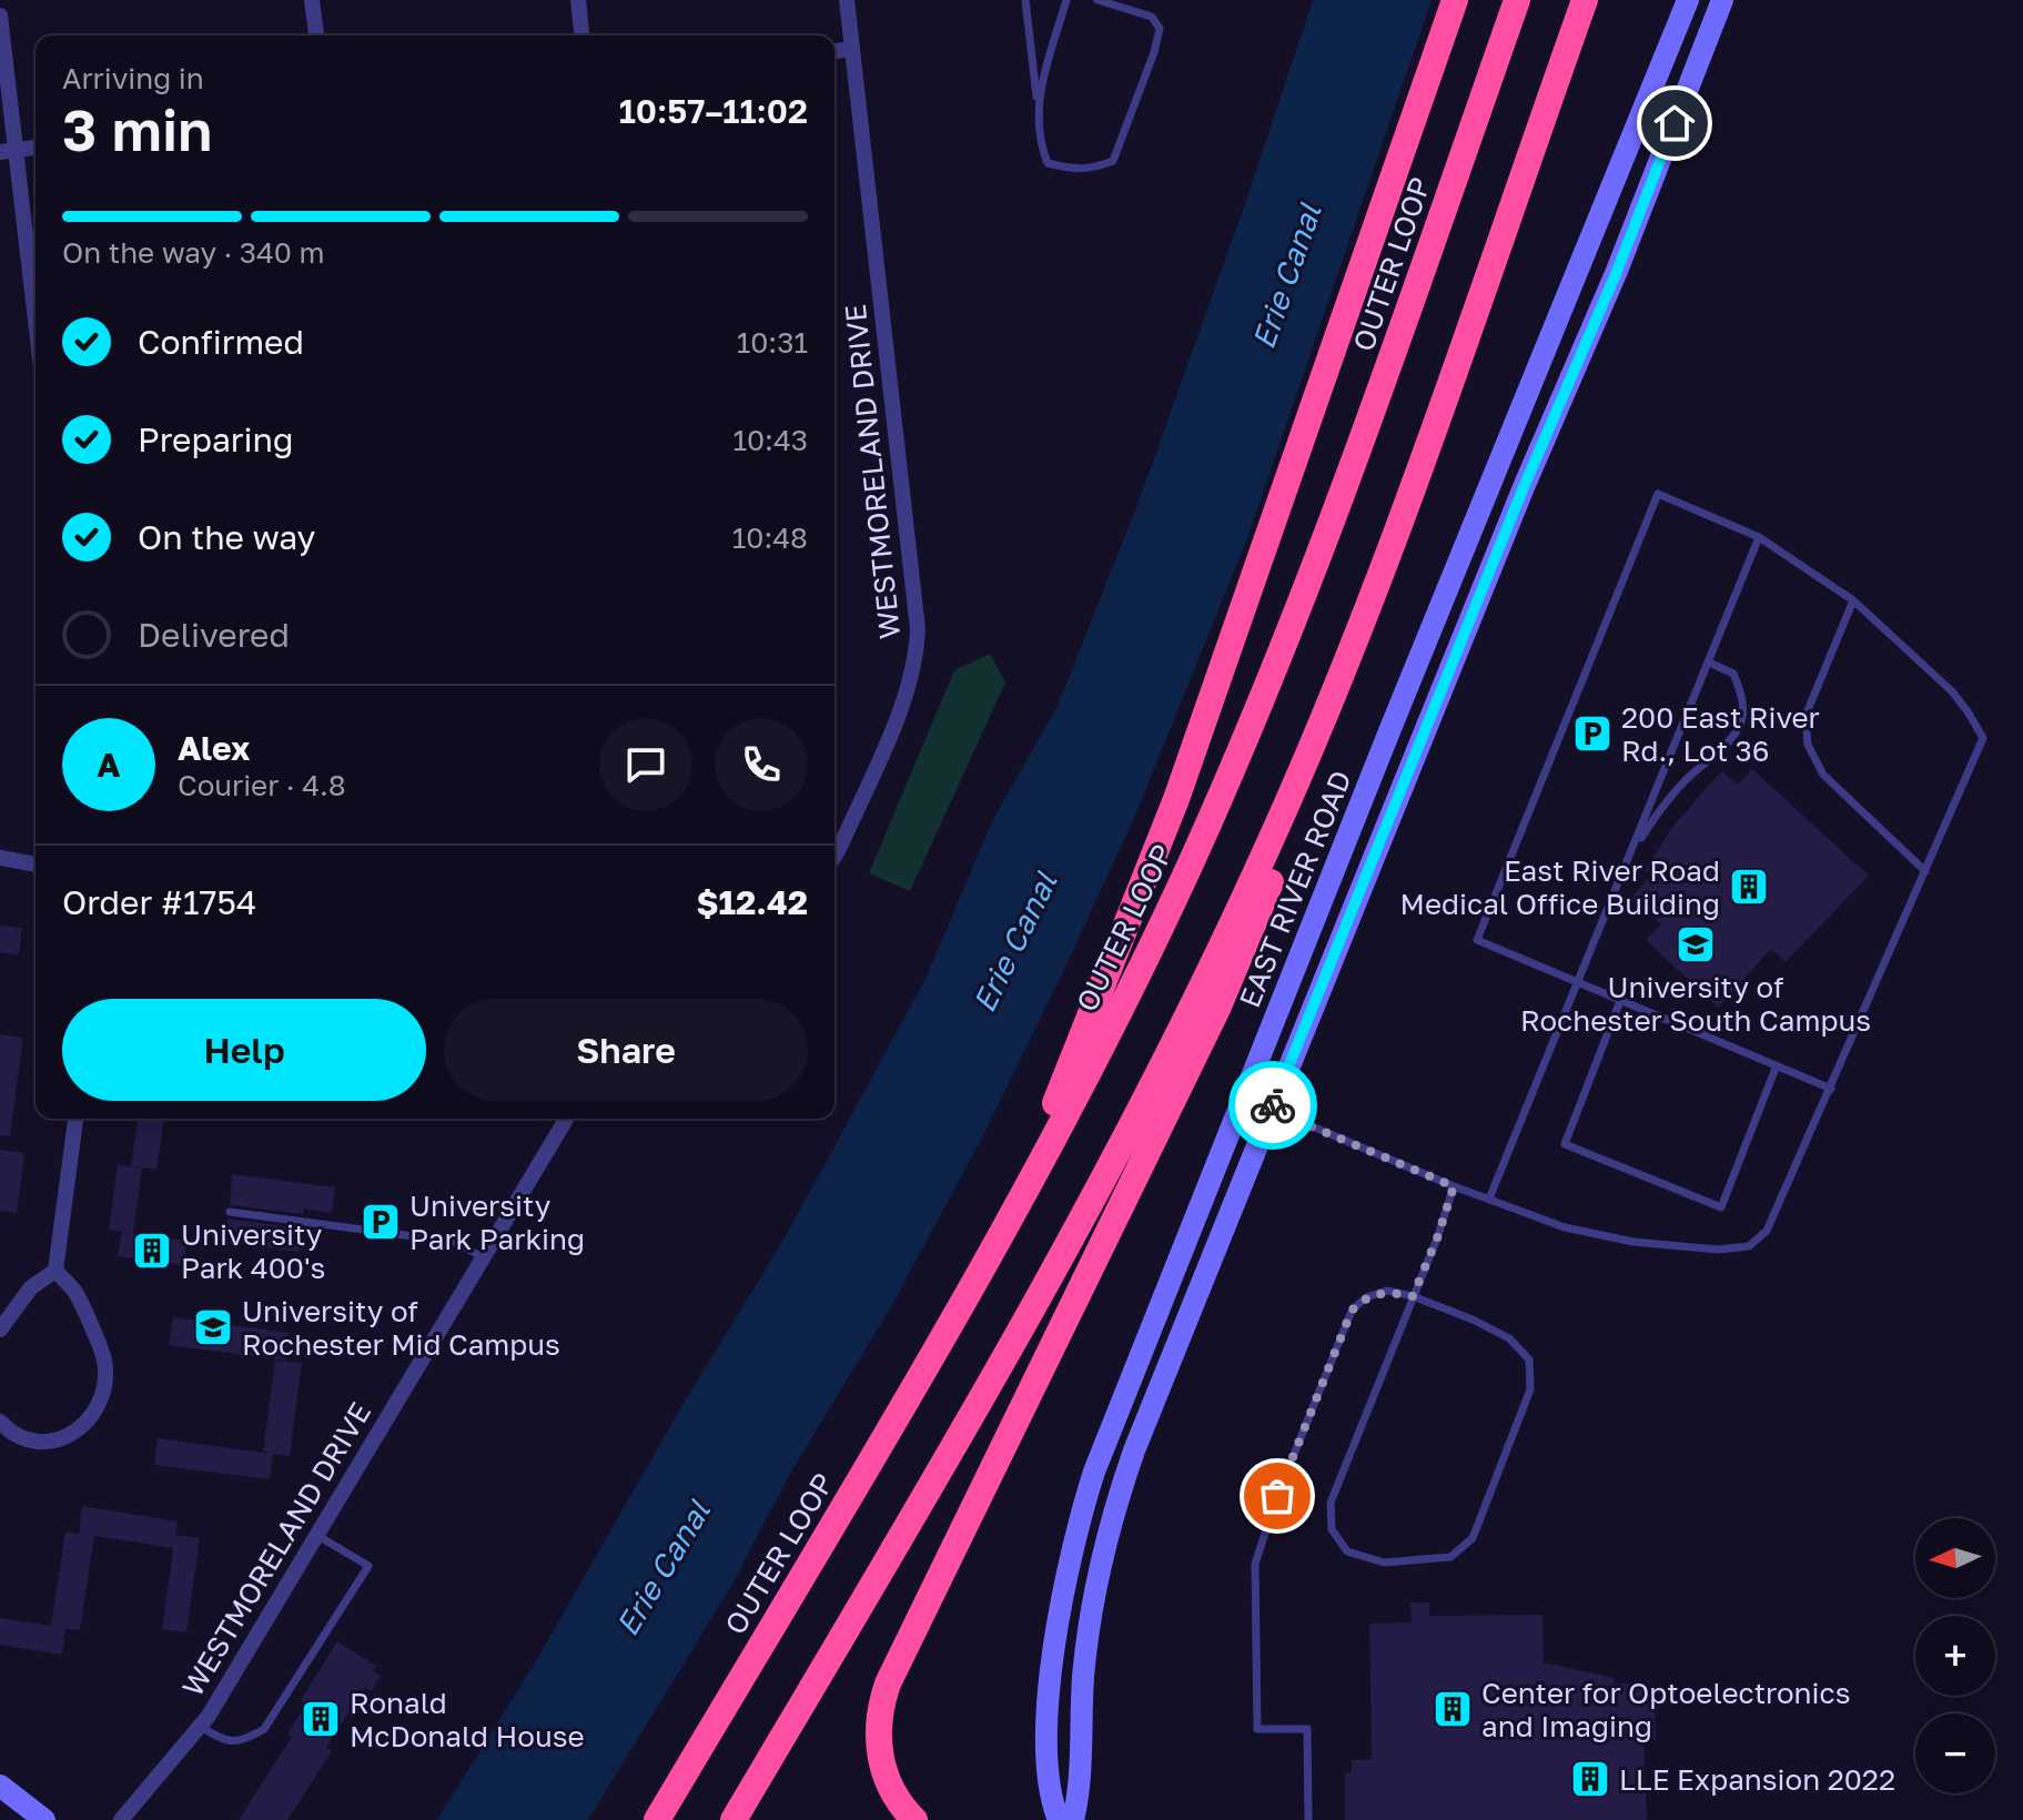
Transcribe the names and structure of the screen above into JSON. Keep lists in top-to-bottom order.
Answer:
{
  "streets": {
    "highway": ["OUTER LOOP"],
    "street": ["WESTMORELAND DRIVE", "EAST RIVER ROAD"]
  },
  "water": ["Erie Canal"],
  "places": {
    "parking": ["200 East River Rd., Lot 36", "University Park Parking"],
    "building": [
      "East River Road Medical Office Building",
      "University Park 400's",
      "Center for Optoelectronics and Imaging",
      "Ronald McDonald House",
      "LLE Expansion 2022"
    ],
    "school or university": ["University of Rochester South Campus", "University of Rochester Mid Campus"]
  },
  "north": "left",
  "page": {
    "heading": ["3 min", "Arriving in", "10:57–11:02"],
    "panel": [
      "Alex",
      "Courier · 4.8",
      "Order #1754",
      "$12.42"
    ],
    "bar": "On the way · 340 m",
    "list": [
      ["Confirmed", "10:31"],
      ["Preparing", "10:43"],
      ["On the way", "10:48"],
      "Delivered"
    ],
    "round": "A",
    "buttons": ["Help", "Share"],
    "map_buttons": ["+", "−"]
  }
}
